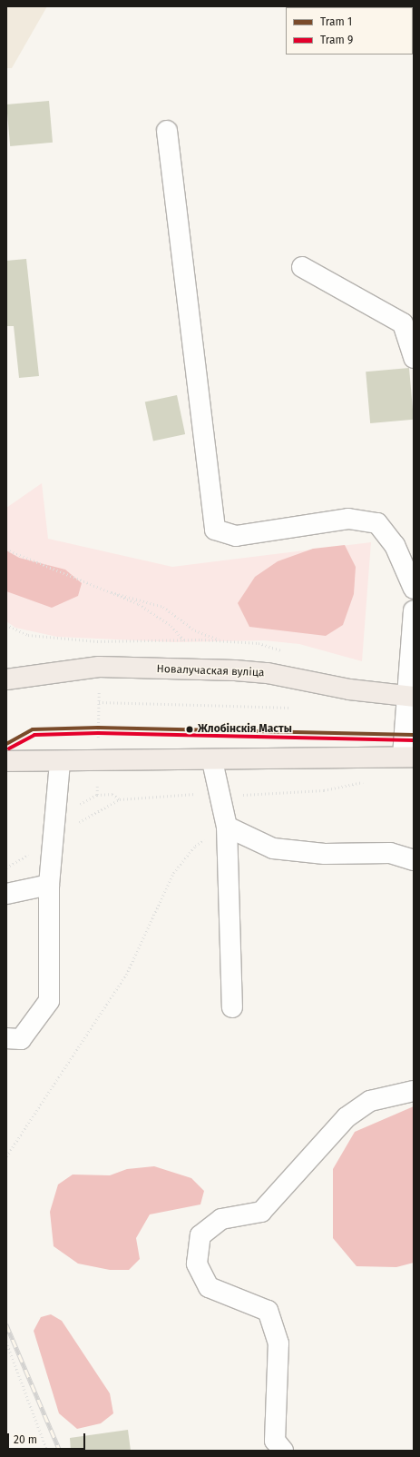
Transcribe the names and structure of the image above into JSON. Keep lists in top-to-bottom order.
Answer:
{
  "streets": {
    "main road": ["Новалучаская вуліца"]
  },
  "places": ["Жлобінскія Масты"],
  "lines": ["tram line 1", "tram line 9"],
  "legend": ["Tram 1", "Tram 9"],
  "scale_bar": "20 m"
}
